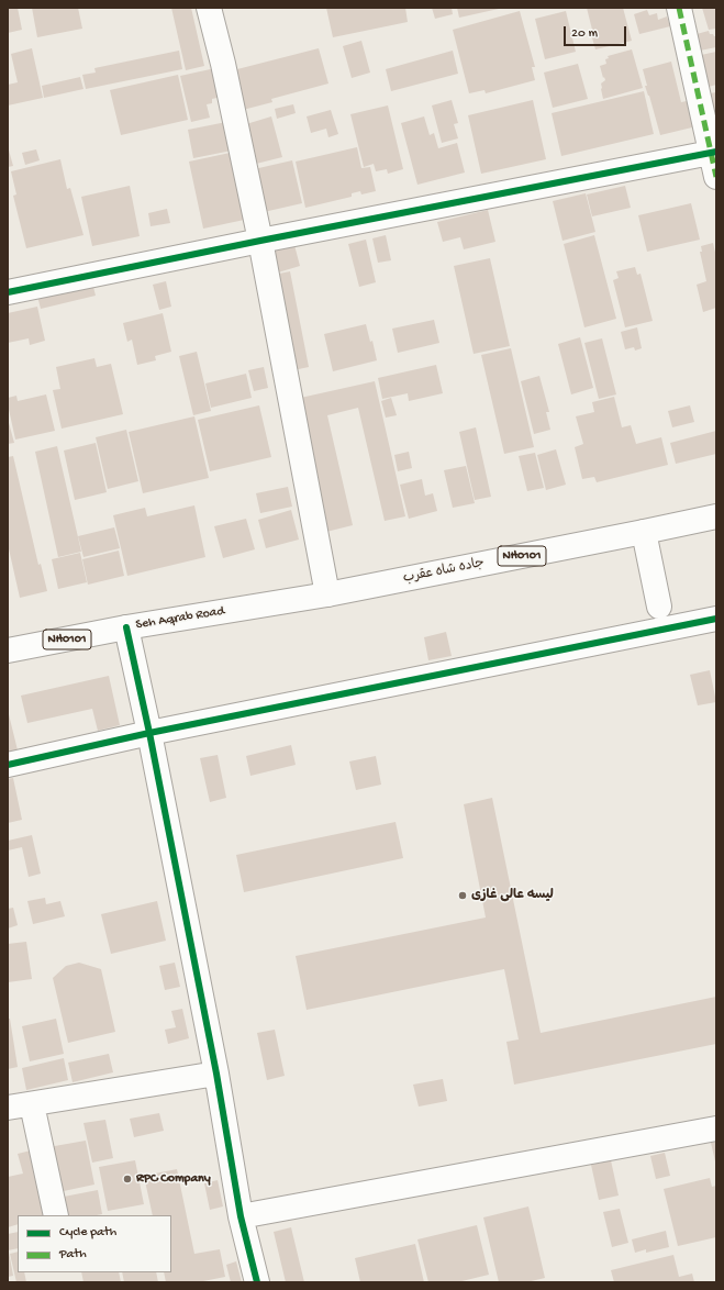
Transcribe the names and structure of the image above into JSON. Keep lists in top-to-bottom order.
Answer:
{
  "streets": {
    "main road": ["NH0101", "جاده شاه عقرب", "Seh Aqrab Road"]
  },
  "crossings": [
    ["جاده شاه عقرب", "Seh Aqrab Road"]
  ],
  "places": ["لیسه عالی غازی", "RPC Company"],
  "legend": ["Cycle path", "Path"],
  "scale_bar": "20 m"
}
